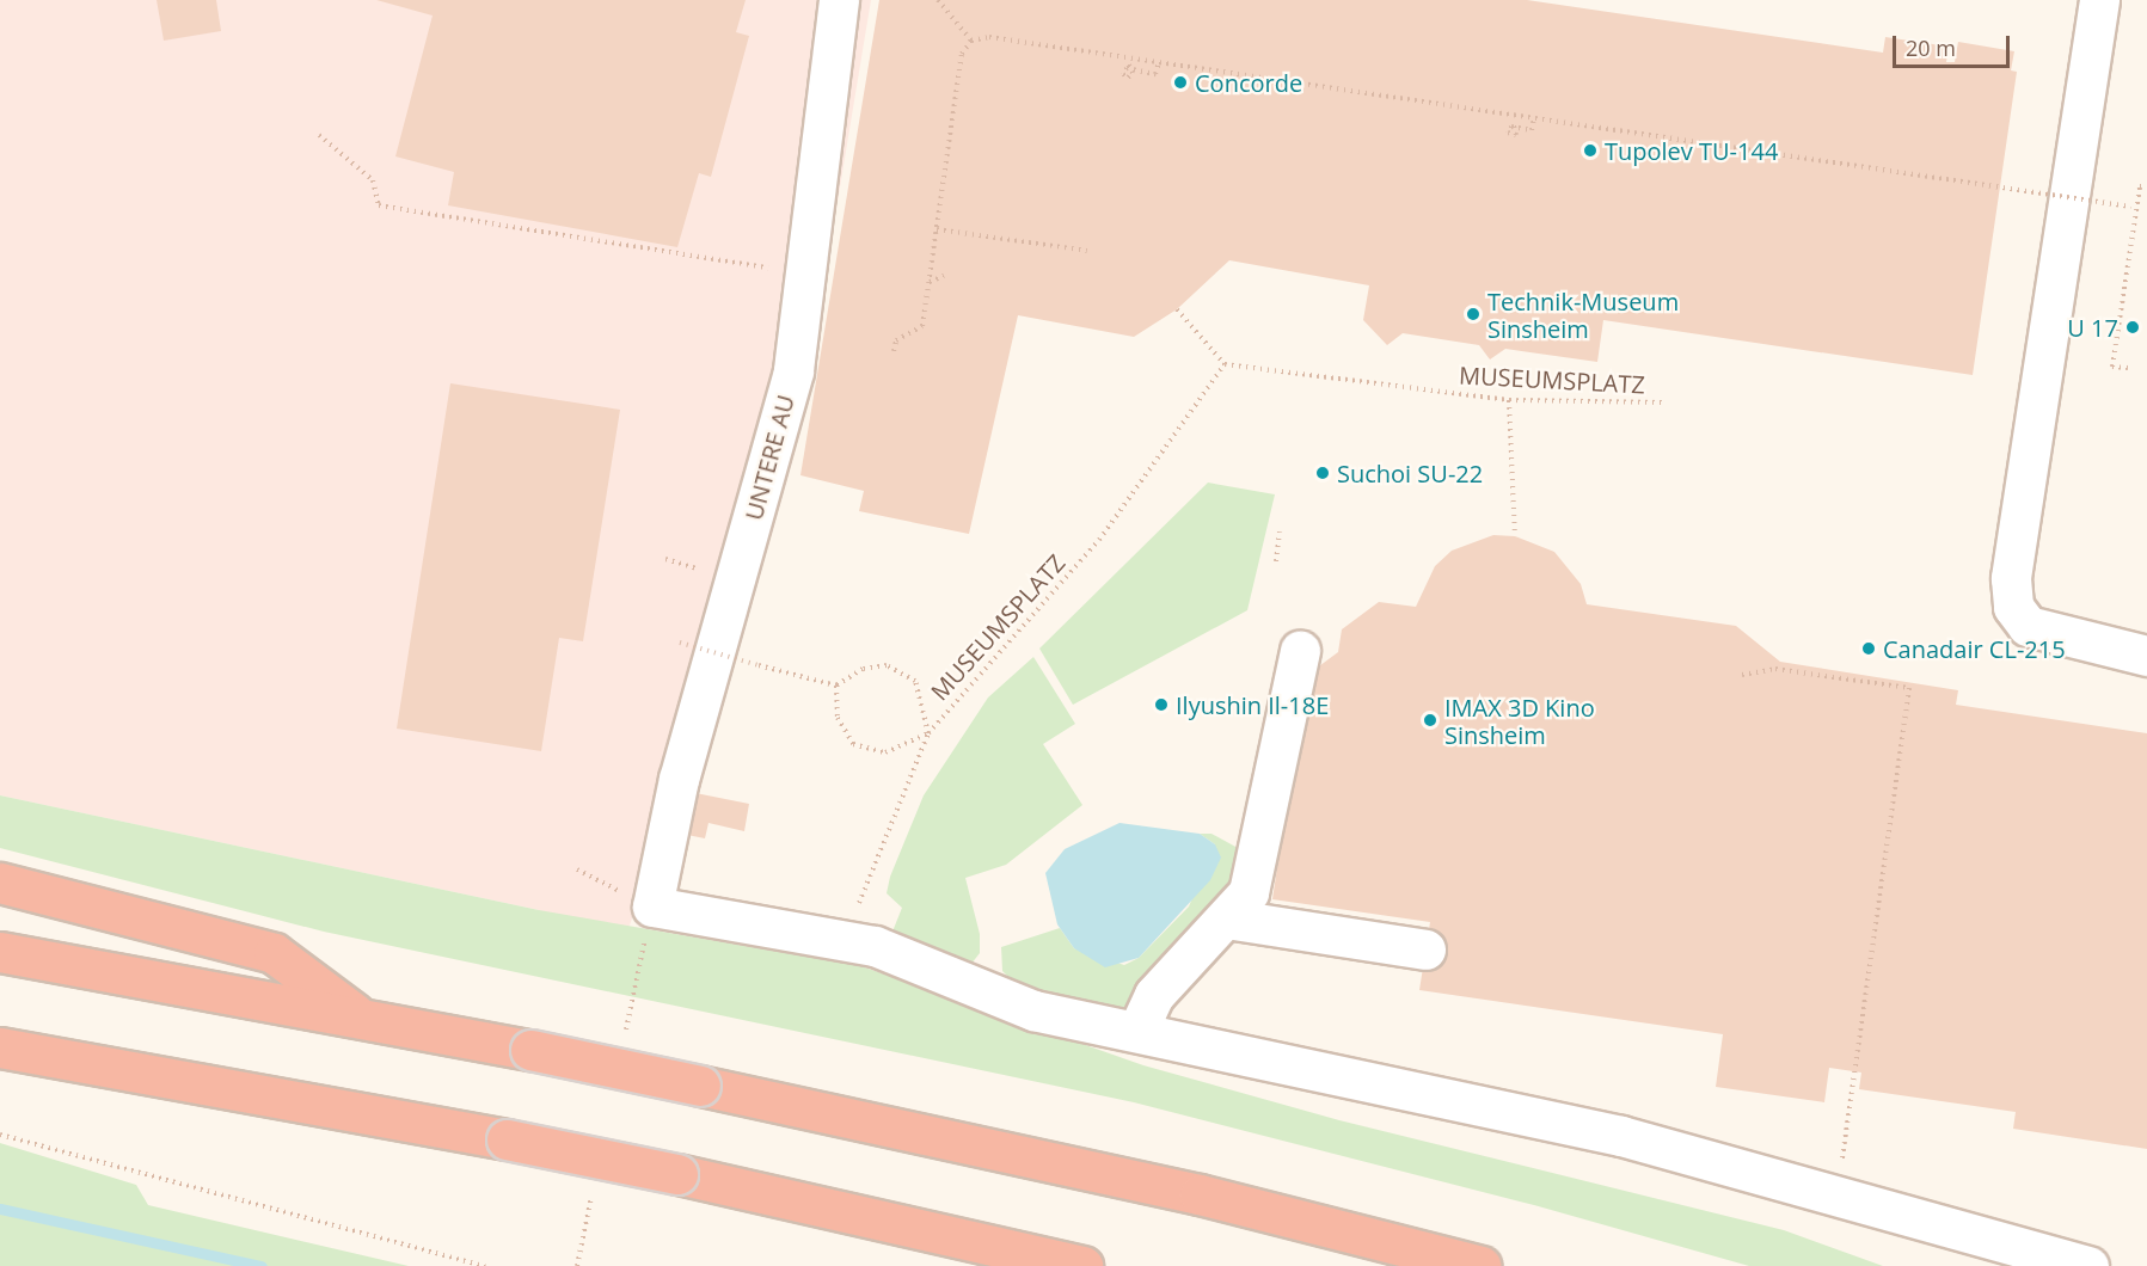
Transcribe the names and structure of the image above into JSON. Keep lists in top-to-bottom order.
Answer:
{
  "streets": {
    "lane": ["UNTERE AU"],
    "path": ["MUSEUMSPLATZ"]
  },
  "crossings": [
    ["MUSEUMSPLATZ", "UNTERE AU"]
  ],
  "places": [
    "Concorde",
    "Tupolev TU-144",
    "Technik-Museum Sinsheim",
    "U 17",
    "Suchoi SU-22",
    "Canadair CL-215",
    "Ilyushin Il-18E",
    "IMAX 3D Kino Sinsheim"
  ],
  "scale_bar": "20 m"
}
